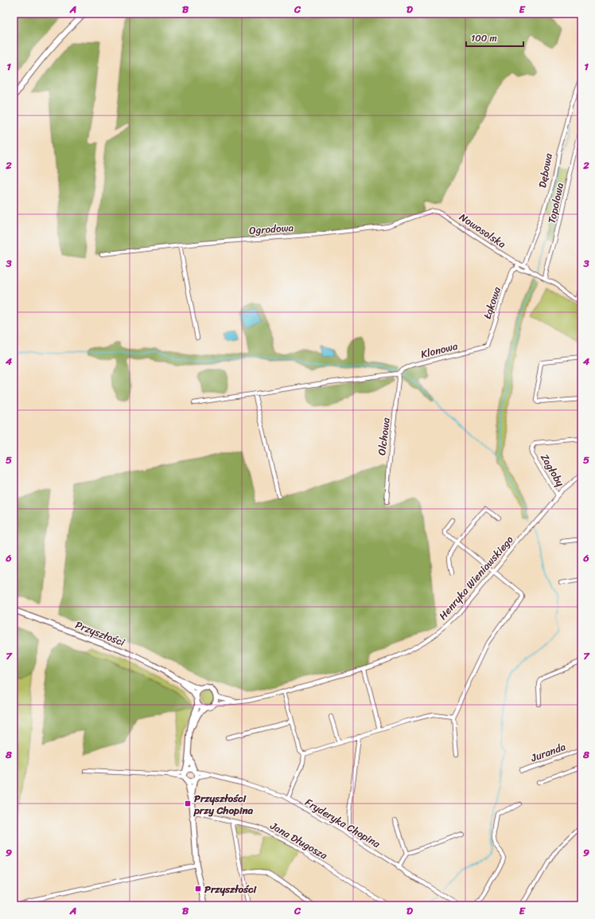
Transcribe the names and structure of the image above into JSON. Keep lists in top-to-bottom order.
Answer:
{
  "streets": {
    "street": [
      "Dębowa",
      "Topolowa",
      "Ogrodowa",
      "Nowosolska",
      "Łąkowa",
      "Klonowa",
      "Olchowa",
      "Zagłoby",
      "Henryka Wieniawskiego",
      "Przyszłości",
      "Juranda",
      "Fryderyka Chopina",
      "Jana Długosza"
    ]
  },
  "crossings": [
    ["Dębowa", "Nowosolska"],
    ["Topolowa", "Nowosolska"],
    ["Ogrodowa", "Nowosolska"],
    ["Nowosolska", "Łąkowa"],
    ["Łąkowa", "Klonowa"],
    ["Klonowa", "Olchowa"],
    ["Zagłoby", "Henryka Wieniawskiego"],
    ["Henryka Wieniawskiego", "Przyszłości"]
  ],
  "places": {
    "transit": ["Przyszłości przy Chopina", "Przyszłości"]
  },
  "scale_bar": "100 m",
  "grid": {
    "columns": [
      "A",
      "B",
      "C",
      "D",
      "E"
    ],
    "rows": [
      "1",
      "2",
      "3",
      "4",
      "5",
      "6",
      "7",
      "8",
      "9"
    ]
  }
}
